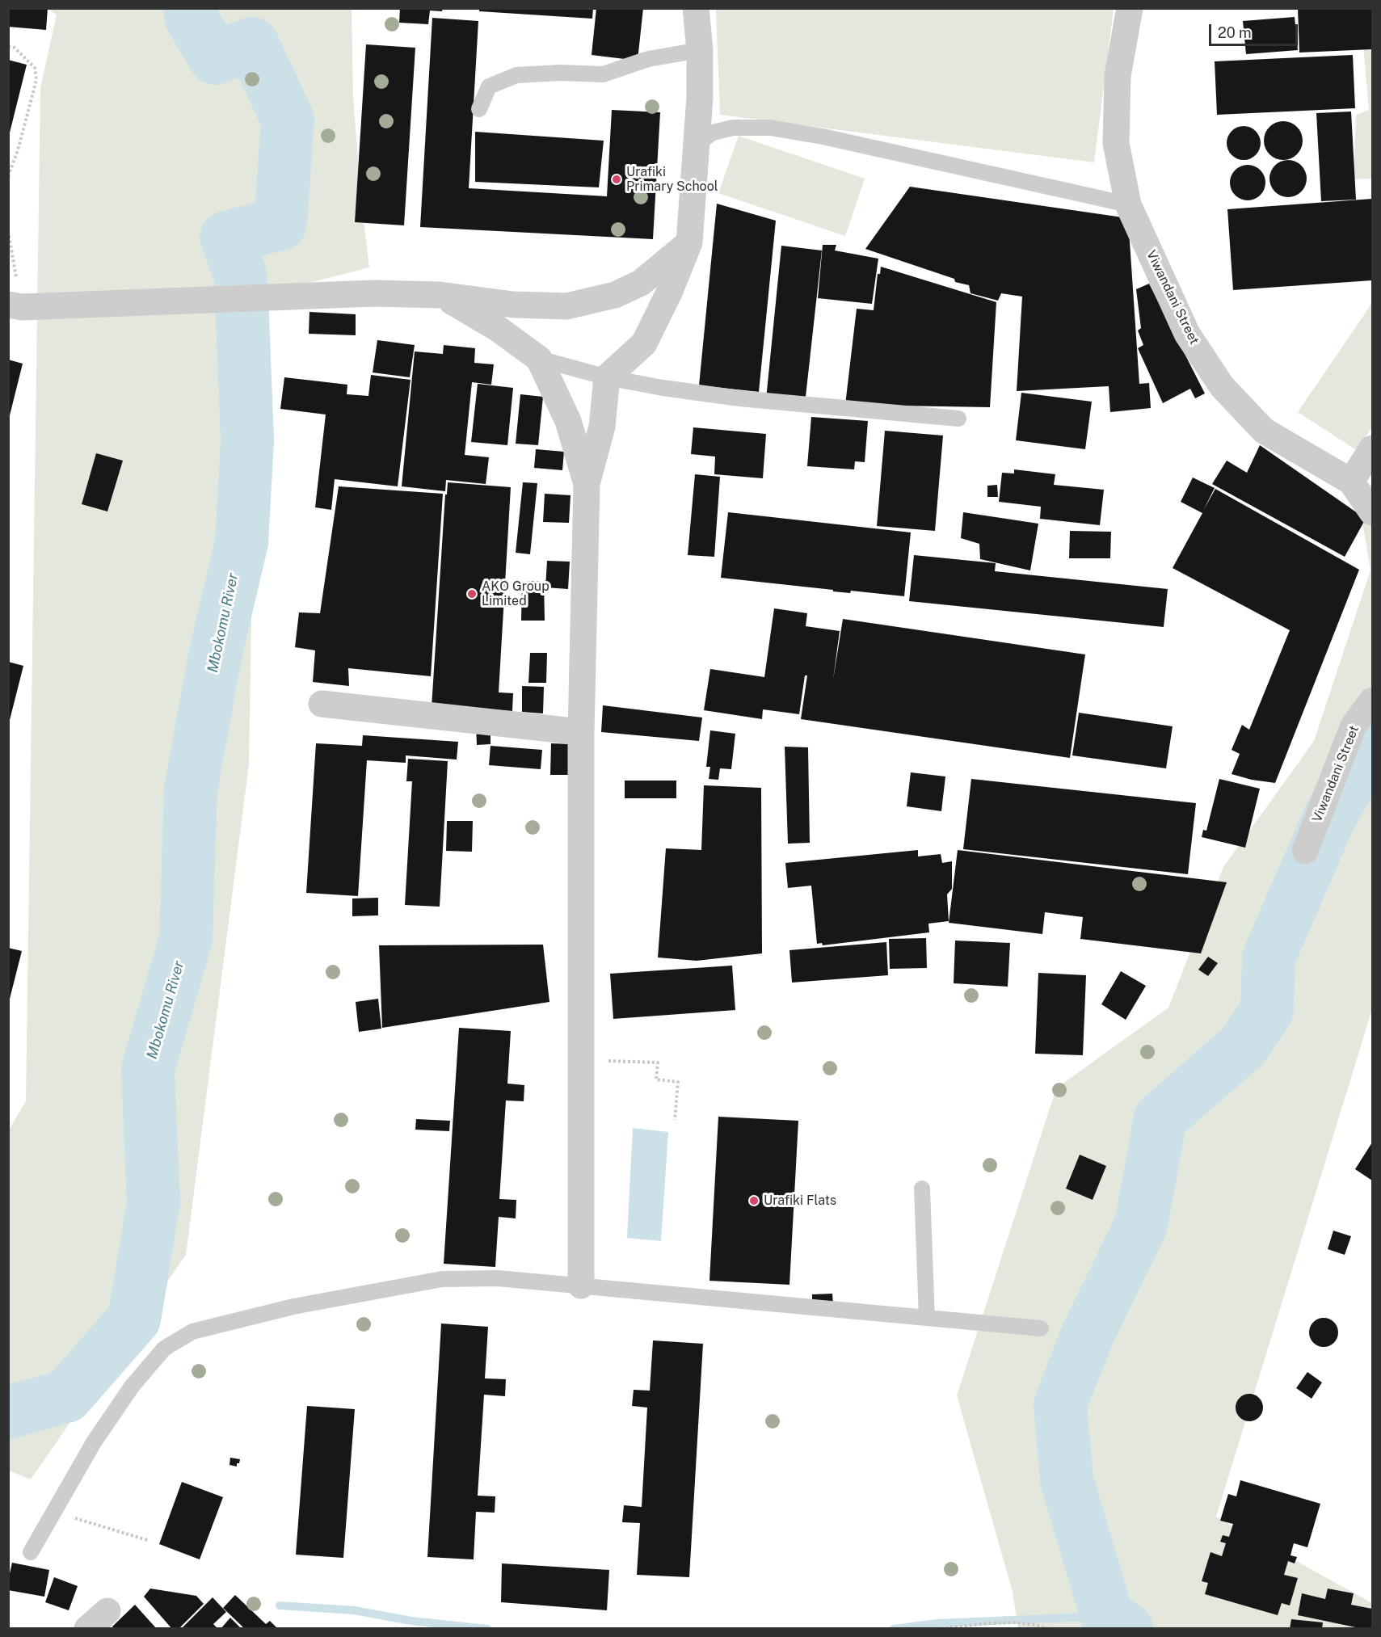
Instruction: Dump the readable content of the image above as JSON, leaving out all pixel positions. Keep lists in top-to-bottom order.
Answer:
{
  "streets": {
    "street": ["Viwandani Street"]
  },
  "water": ["Mbokomu River"],
  "places": ["Urafiki Primary School", "AKO Group Limited", "Urafiki Flats"],
  "scale_bar": "20 m"
}
